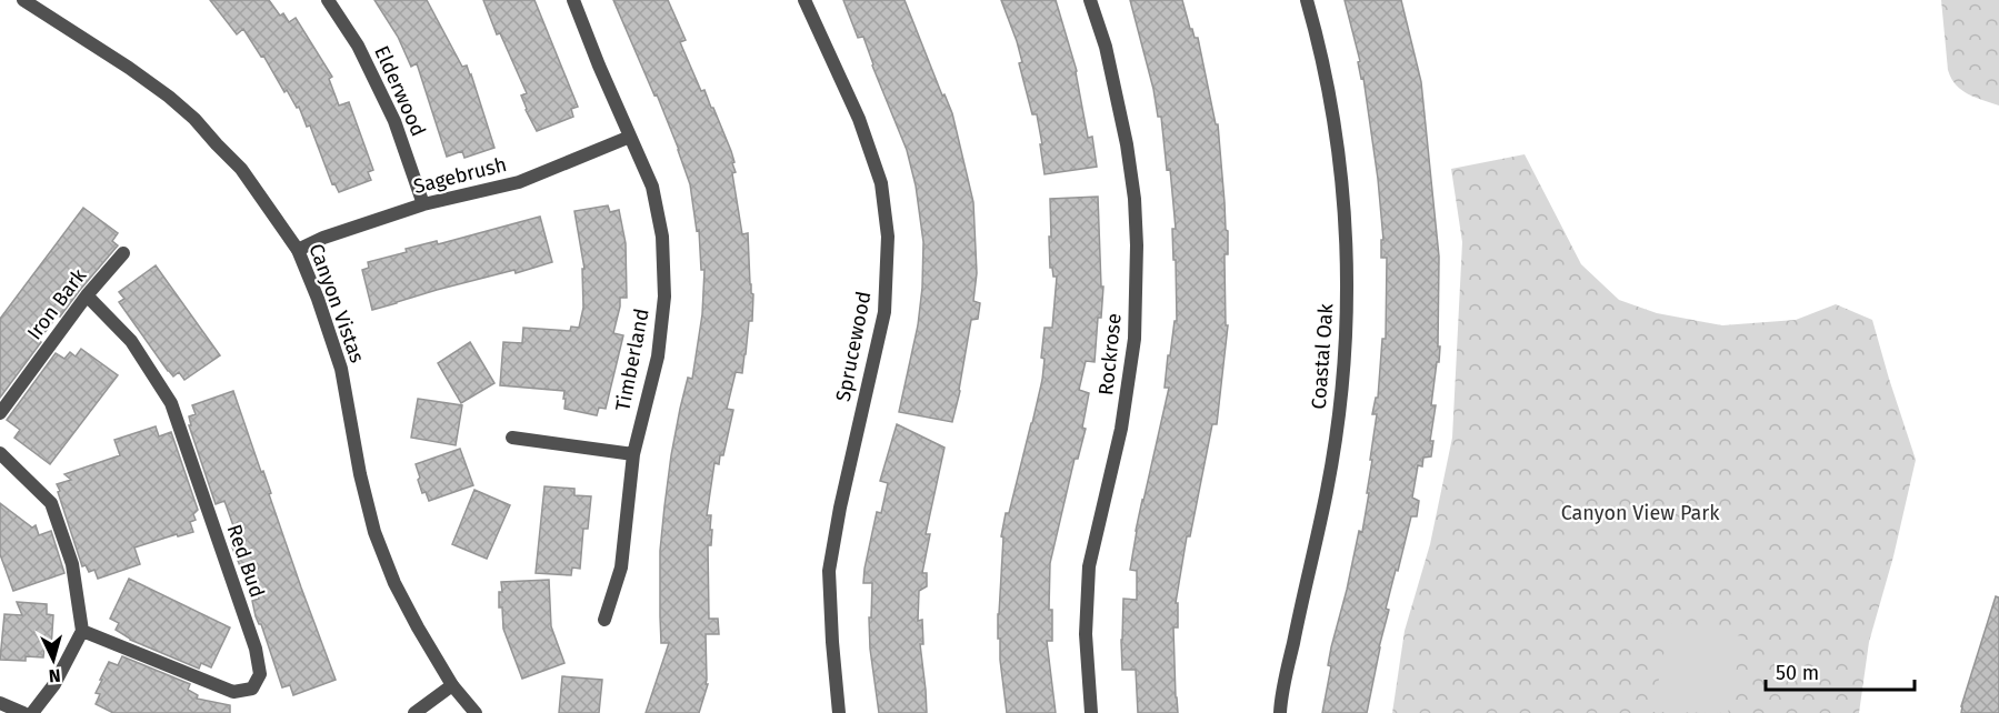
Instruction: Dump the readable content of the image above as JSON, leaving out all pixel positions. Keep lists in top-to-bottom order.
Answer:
{
  "streets": {
    "street": [
      "Elderwood",
      "Sagebrush",
      "Canyon Vistas",
      "Iron Bark",
      "Sprucewood",
      "Rockrose",
      "Coastal Oak",
      "Timberland",
      "Red Bud"
    ]
  },
  "crossings": [
    ["Elderwood", "Sagebrush"],
    ["Sagebrush", "Canyon Vistas"],
    ["Sagebrush", "Timberland"],
    ["Iron Bark", "Red Bud"]
  ],
  "parks": ["Canyon View Park"],
  "scale_bar": "50 m",
  "north": "bottom"
}
